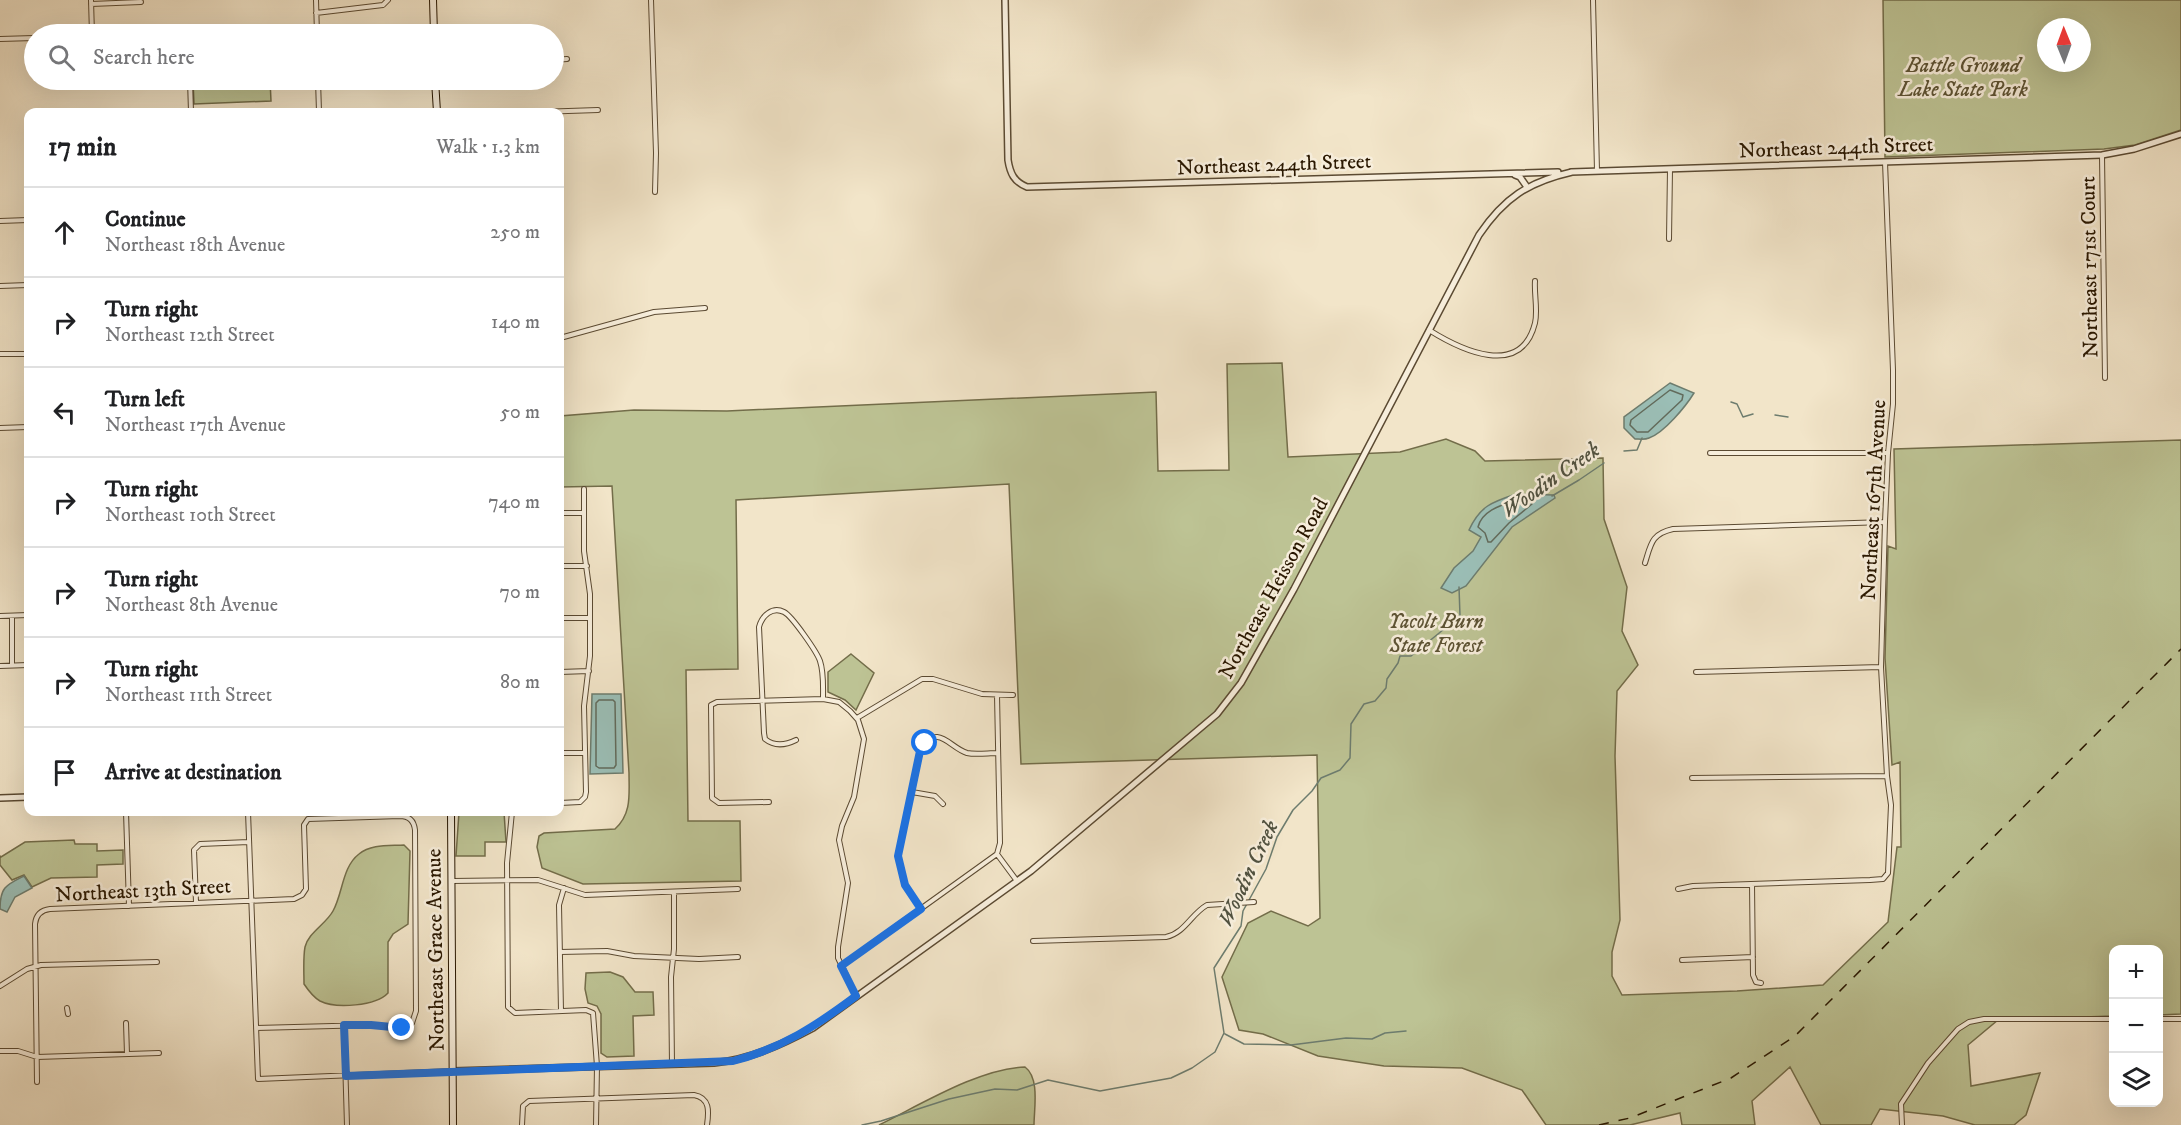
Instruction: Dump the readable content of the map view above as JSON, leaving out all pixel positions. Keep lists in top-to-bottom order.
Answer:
{
  "streets": {
    "main road": ["Northeast Grace Avenue"],
    "street": [
      "Northeast 244th Street",
      "Northeast 171st Court",
      "Northeast 167th Avenue",
      "Northeast Heisson Road",
      "Northeast 13th Street"
    ]
  },
  "crossings": [
    ["Northeast 244th Street", "Northeast 171st Court"],
    ["Northeast 244th Street", "Northeast 167th Avenue"],
    ["Northeast 244th Street", "Northeast Heisson Road"],
    ["Northeast Heisson Road", "Northeast Grace Avenue"]
  ],
  "water": ["Woodin Creek"],
  "parks": ["Battle Ground Lake State Park", "Yacolt Burn State Forest"],
  "north": "top",
  "page": {
    "search": "Search here",
    "heading": ["17 min", "Walk · 1.3 km"],
    "list": [
      ["Continue", "Northeast 18th Avenue", "250 m"],
      ["Turn right", "Northeast 12th Street", "140 m"],
      ["Turn left", "Northeast 17th Avenue", "50 m"],
      ["Turn right", "Northeast 10th Street", "740 m"],
      ["Turn right", "Northeast 8th Avenue", "70 m"],
      ["Turn right", "Northeast 11th Street", "80 m"],
      "Arrive at destination"
    ],
    "map_buttons": ["+", "−"]
  }
}
